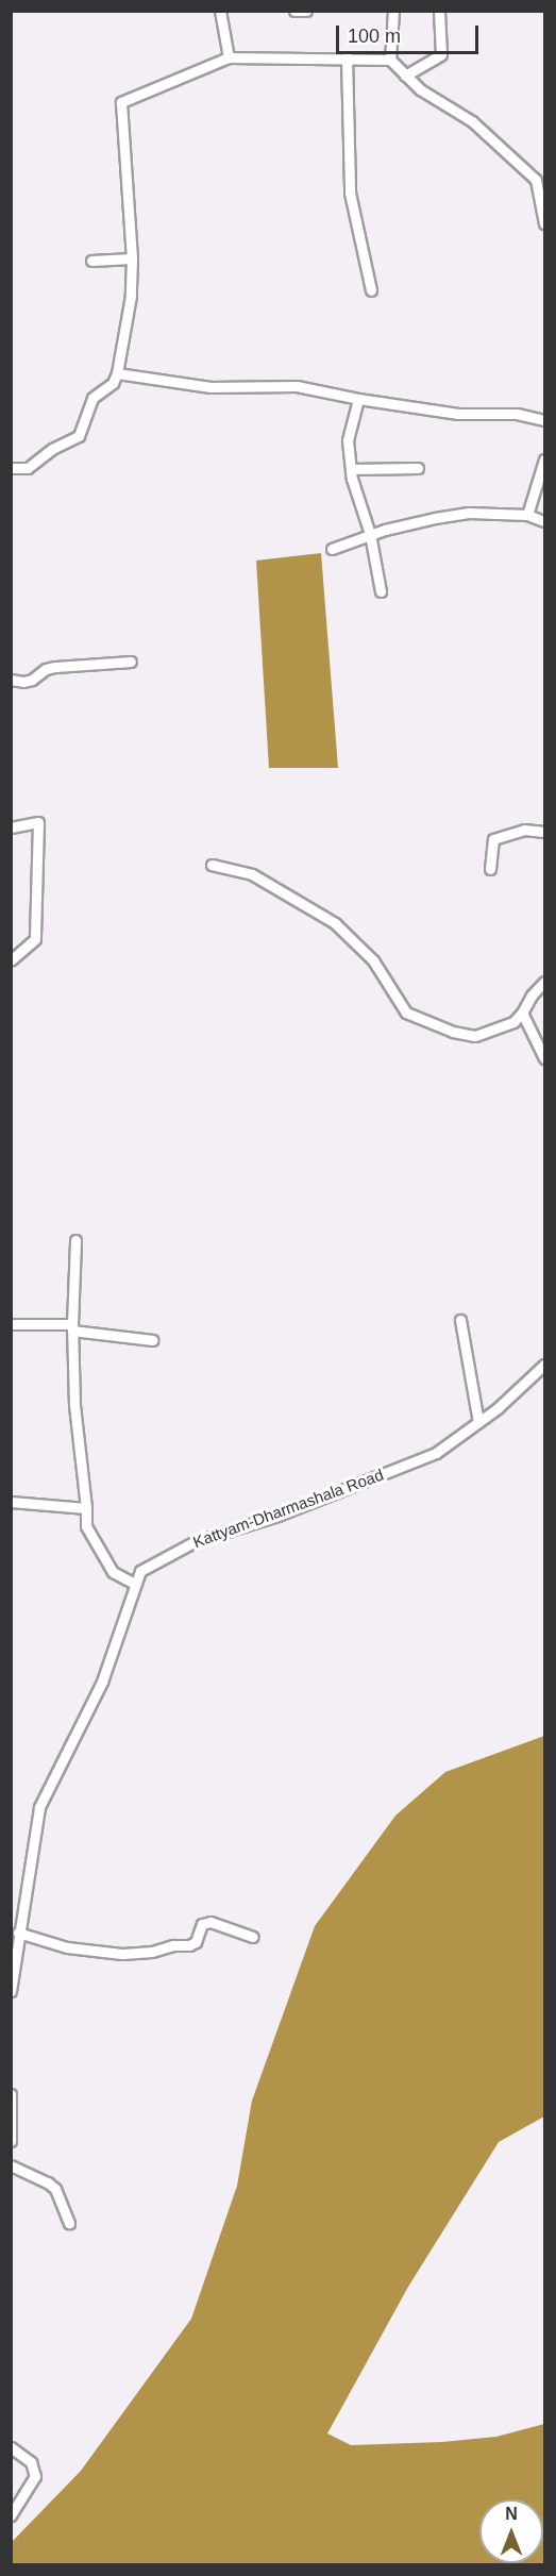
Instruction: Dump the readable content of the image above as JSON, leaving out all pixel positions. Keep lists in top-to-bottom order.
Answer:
{
  "streets": {
    "street": ["Kattyam-Dharmashala Road"]
  },
  "scale_bar": "100 m",
  "north": "top"
}
